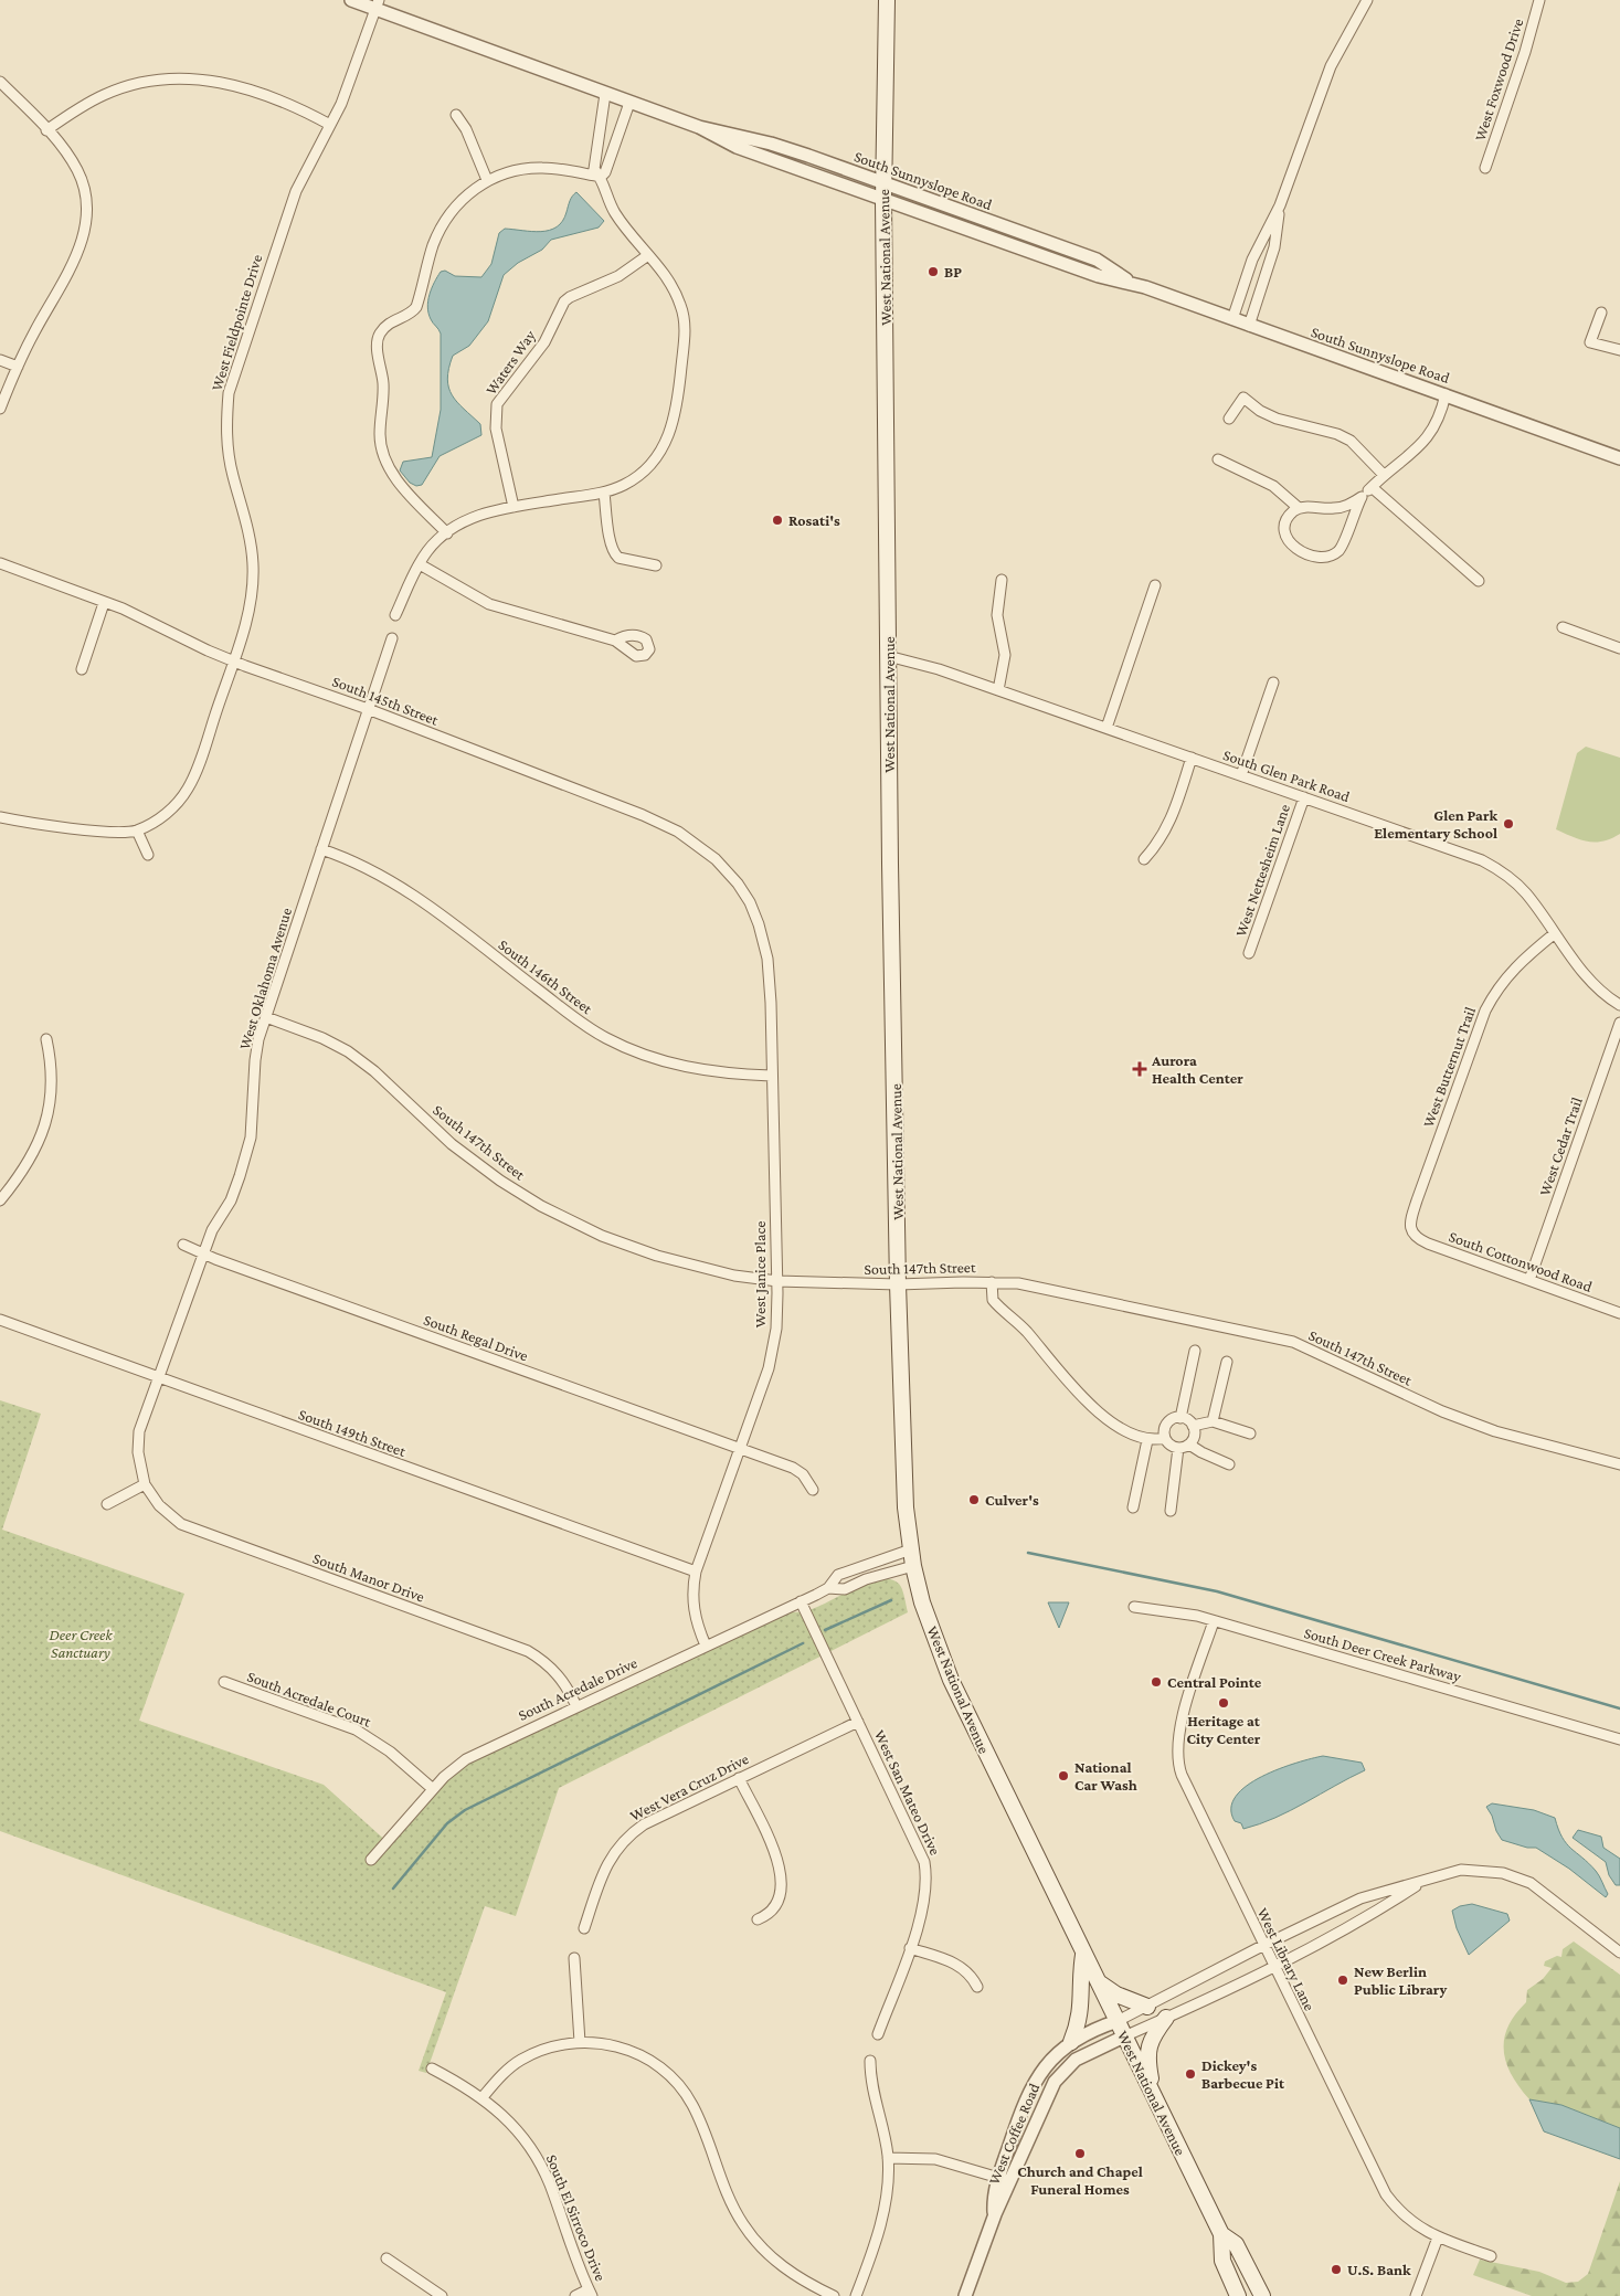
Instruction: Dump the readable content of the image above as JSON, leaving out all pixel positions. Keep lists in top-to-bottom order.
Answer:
{
  "streets": {
    "main road": ["West National Avenue"],
    "street": [
      "West Foxwood Drive",
      "South Sunnyslope Road",
      "West Fieldpointe Drive",
      "Waters Way",
      "South 145th Street",
      "South Glen Park Road",
      "West Nettesheim Lane",
      "South 146th Street",
      "West Oklahoma Avenue",
      "West Butternut Trail",
      "South 147th Street",
      "West Cedar Trail",
      "South Cottonwood Road",
      "West Janice Place",
      "South Regal Drive",
      "South 149th Street",
      "South Manor Drive",
      "South Deer Creek Parkway",
      "South Acredale Drive",
      "South Acredale Court",
      "West Vera Cruz Drive",
      "West San Mateo Drive",
      "West Library Lane",
      "West Coffee Road",
      "South El Sirroco Drive"
    ]
  },
  "crossings": [
    ["South Sunnyslope Road", "West National Avenue"],
    ["South Sunnyslope Road", "West Fieldpointe Drive"],
    ["West National Avenue", "South Glen Park Road"],
    ["West National Avenue", "South 147th Street"],
    ["West National Avenue", "South Acredale Drive"],
    ["West National Avenue", "West Coffee Road"],
    ["West Fieldpointe Drive", "South 145th Street"],
    ["South 145th Street", "West Oklahoma Avenue"],
    ["South 145th Street", "West Janice Place"],
    ["South Glen Park Road", "West Nettesheim Lane"],
    ["South Glen Park Road", "West Butternut Trail"],
    ["South 146th Street", "West Oklahoma Avenue"],
    ["South 146th Street", "West Janice Place"],
    ["West Oklahoma Avenue", "South 147th Street"],
    ["West Oklahoma Avenue", "South Regal Drive"],
    ["West Oklahoma Avenue", "South 149th Street"],
    ["West Oklahoma Avenue", "South Manor Drive"],
    ["West Butternut Trail", "South Cottonwood Road"],
    ["South 147th Street", "West Janice Place"],
    ["West Cedar Trail", "South Cottonwood Road"],
    ["West Janice Place", "South Regal Drive"],
    ["West Janice Place", "South 149th Street"],
    ["West Janice Place", "South Acredale Drive"],
    ["South Manor Drive", "South Acredale Drive"],
    ["South Deer Creek Parkway", "West Library Lane"],
    ["South Acredale Drive", "South Acredale Court"],
    ["South Acredale Drive", "West San Mateo Drive"],
    ["West Vera Cruz Drive", "West San Mateo Drive"]
  ],
  "parks": ["Deer Creek Sanctuary"],
  "places": {
    "other": [
      "BP",
      "Rosati's",
      "Glen Park Elementary School",
      "Culver's",
      "Central Pointe",
      "Heritage at City Center",
      "National Car Wash",
      "New Berlin Public Library",
      "Dickey's Barbecue Pit",
      "Church and Chapel Funeral Homes",
      "U.S. Bank"
    ],
    "health": ["Aurora Health Center"]
  }
}
